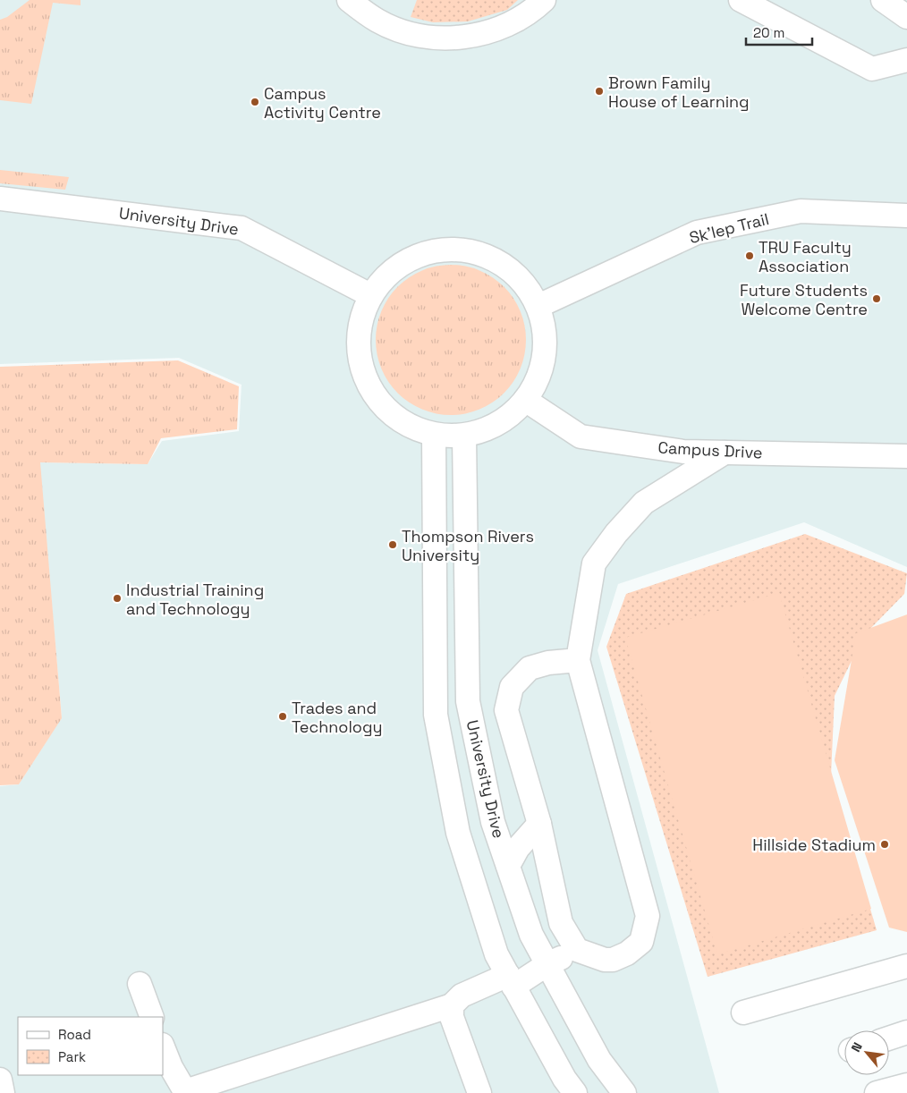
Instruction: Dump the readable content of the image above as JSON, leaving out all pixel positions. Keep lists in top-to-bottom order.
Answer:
{
  "streets": {
    "street": ["University Drive", "Sk'lep Trail", "Campus Drive"]
  },
  "places": [
    "Brown Family House of Learning",
    "Campus Activity Centre",
    "TRU Faculty Association",
    "Future Students Welcome Centre",
    "Thompson Rivers University",
    "Industrial Training and Technology",
    "Trades and Technology",
    "Hillside Stadium"
  ],
  "legend": ["Road", "Park"],
  "scale_bar": "20 m",
  "north": "top left"
}
